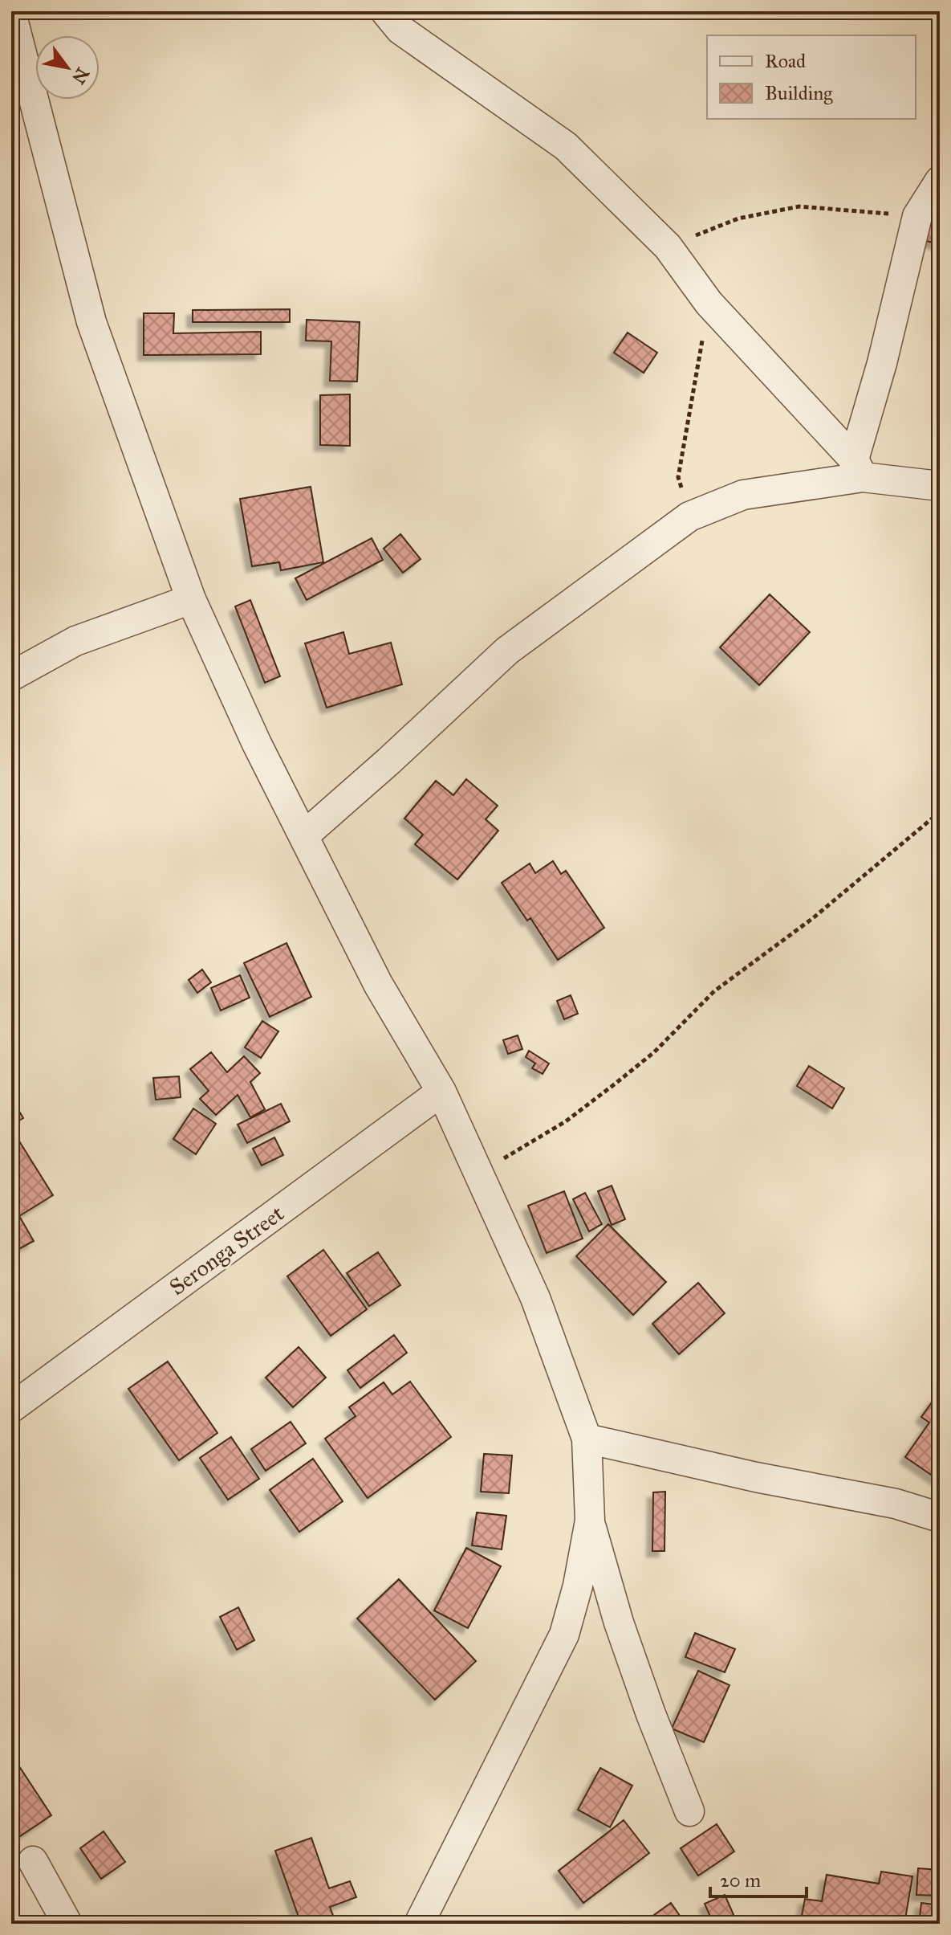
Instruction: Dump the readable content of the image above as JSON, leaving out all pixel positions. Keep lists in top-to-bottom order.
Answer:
{
  "streets": {
    "street": ["Seronga Street"]
  },
  "legend": ["Road", "Building"],
  "scale_bar": "20 m",
  "north": "bottom right"
}
